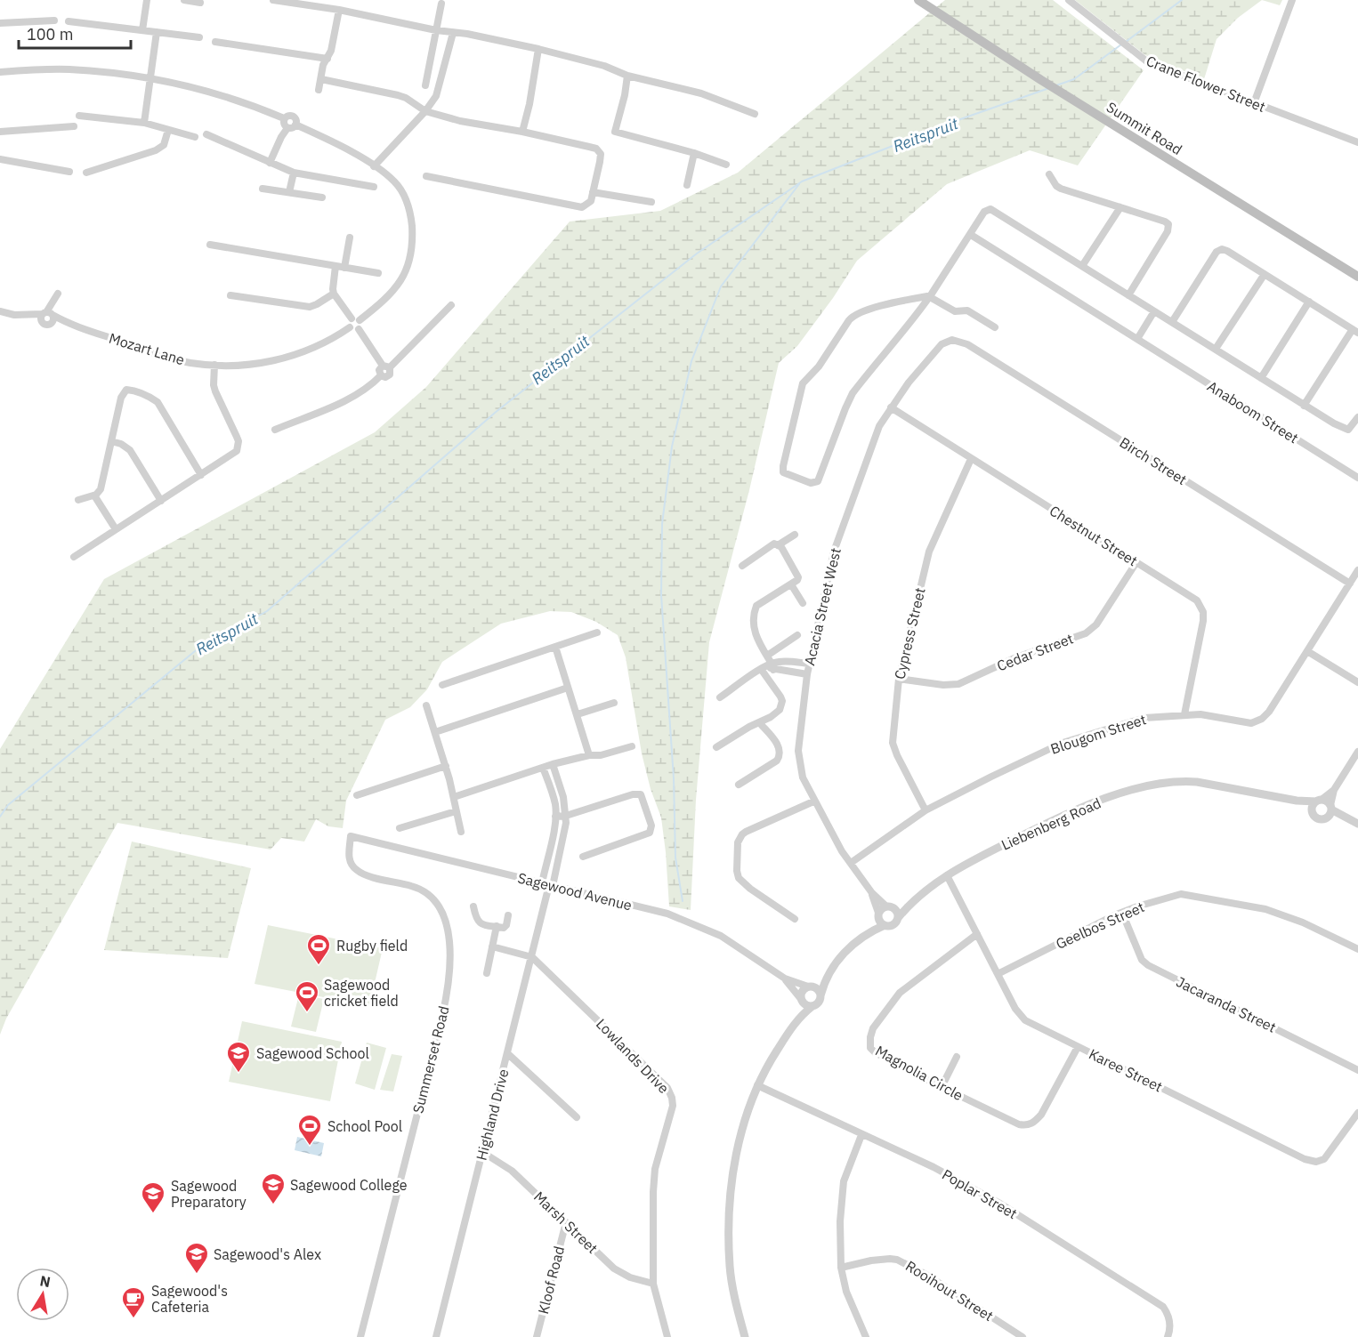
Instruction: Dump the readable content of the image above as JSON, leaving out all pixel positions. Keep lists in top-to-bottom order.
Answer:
{
  "streets": {
    "main road": ["Summit Road"],
    "street": [
      "Crane Flower Street",
      "Mozart Lane",
      "Anaboom Street",
      "Birch Street",
      "Chestnut Street",
      "Acacia Street West",
      "Cypress Street",
      "Cedar Street",
      "Blougom Street",
      "Liebenberg Road",
      "Sagewood Avenue",
      "Geelbos Street",
      "Jacaranda Street",
      "Lowlands Drive",
      "Summerset Road",
      "Karee Street",
      "Magnolia Circle",
      "Highland Drive",
      "Poplar Street",
      "Marsh Street",
      "Kloof Road",
      "Rooihout Street"
    ]
  },
  "crossings": [
    ["Birch Street", "Acacia Street West"],
    ["Birch Street", "Blougom Street"],
    ["Chestnut Street", "Acacia Street West"],
    ["Chestnut Street", "Cypress Street"],
    ["Chestnut Street", "Cedar Street"],
    ["Chestnut Street", "Blougom Street"],
    ["Acacia Street West", "Blougom Street"],
    ["Acacia Street West", "Liebenberg Road"],
    ["Cypress Street", "Cedar Street"],
    ["Cypress Street", "Blougom Street"],
    ["Liebenberg Road", "Karee Street"],
    ["Sagewood Avenue", "Summerset Road"],
    ["Sagewood Avenue", "Highland Drive"],
    ["Geelbos Street", "Jacaranda Street"],
    ["Geelbos Street", "Karee Street"],
    ["Lowlands Drive", "Highland Drive"],
    ["Lowlands Drive", "Marsh Street"],
    ["Karee Street", "Magnolia Circle"],
    ["Highland Drive", "Marsh Street"],
    ["Marsh Street", "Kloof Road"]
  ],
  "water": ["Reitspruit"],
  "places": {
    "sports": ["Rugby field", "Sagewood cricket field", "School Pool"],
    "school or university": [
      "Sagewood School",
      "Sagewood College",
      "Sagewood Preparatory",
      "Sagewood's Alex"
    ],
    "cafe": ["Sagewood's Cafeteria"]
  },
  "scale_bar": "100 m",
  "north": "top"
}
